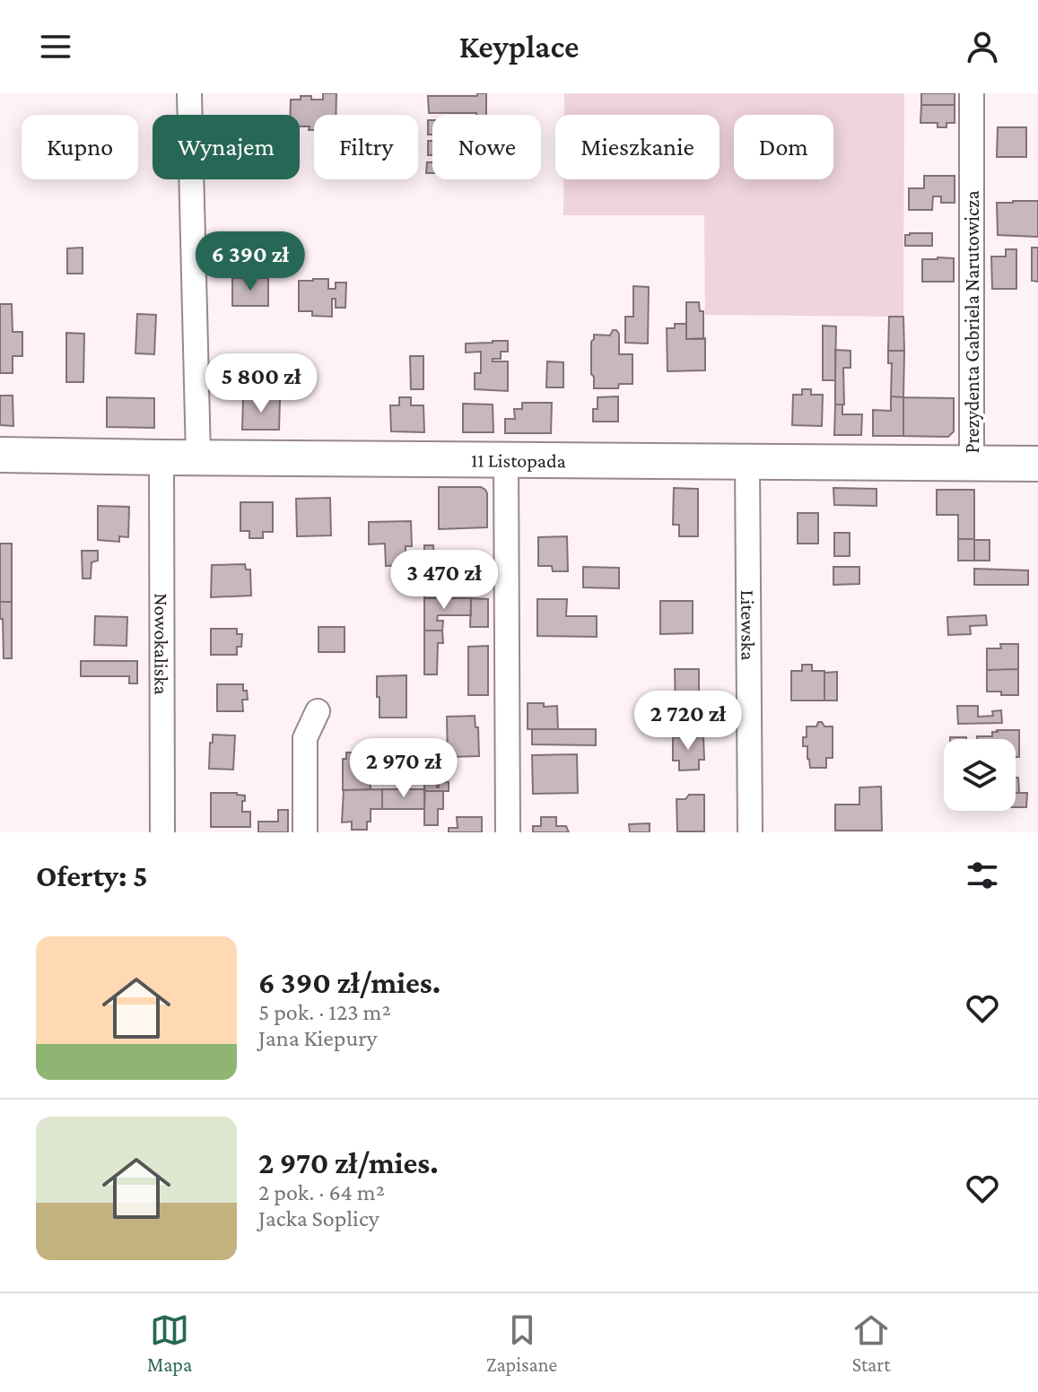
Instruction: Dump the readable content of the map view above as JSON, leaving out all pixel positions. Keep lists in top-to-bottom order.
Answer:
{
  "streets": {
    "street": [
      "Prezydenta Gabriela Narutowicza",
      "11 Listopada",
      "Litewska",
      "Nowokaliska"
    ]
  },
  "crossings": [
    ["Prezydenta Gabriela Narutowicza", "11 Listopada"],
    ["11 Listopada", "Litewska"],
    ["11 Listopada", "Nowokaliska"]
  ],
  "page": {
    "header": "Keyplace",
    "chip": [
      "Kupno",
      "Wynajem",
      "Filtry",
      "Nowe",
      "Mieszkanie",
      "Dom"
    ],
    "price": [
      "6 390 zł",
      "5 800 zł",
      "3 470 zł",
      "2 720 zł",
      "2 970 zł"
    ],
    "heading": "Oferty: 5",
    "list": [
      {
        "name": "6 390 zł/mies.",
        "note": "5 pok. · 123 m² · Jana Kiepury"
      },
      {
        "name": "2 970 zł/mies.",
        "note": "2 pok. · 64 m² · Jacka Soplicy"
      }
    ],
    "tabs": ["Mapa", "Zapisane", "Start"]
  }
}
